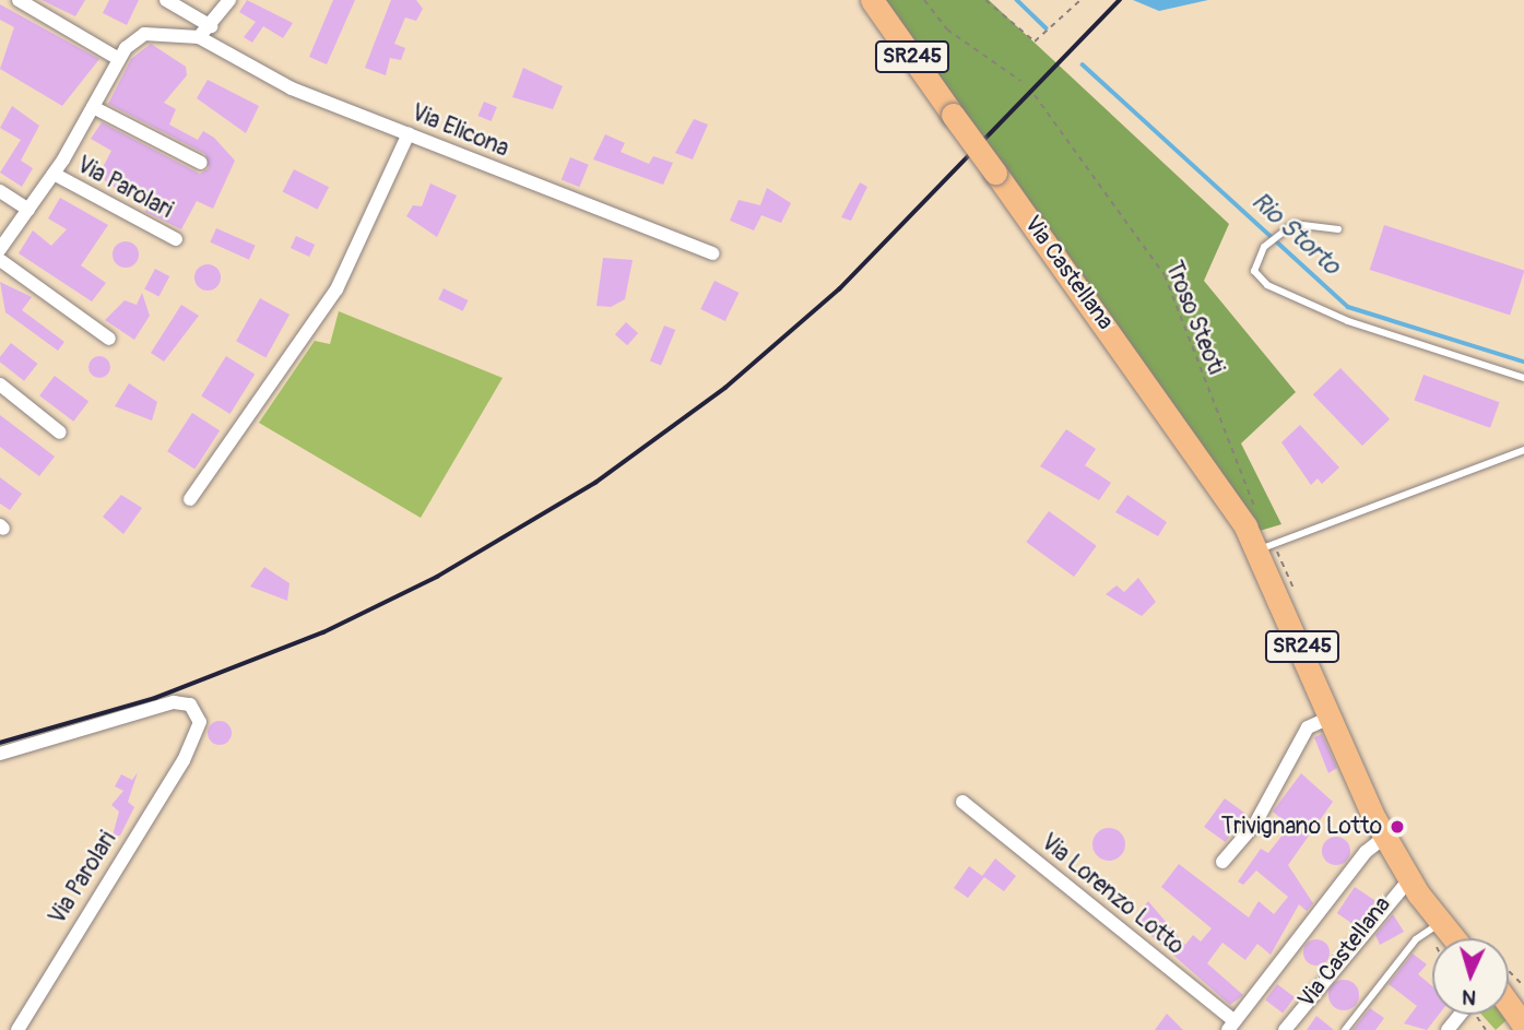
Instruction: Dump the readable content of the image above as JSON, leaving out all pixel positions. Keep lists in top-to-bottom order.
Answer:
{
  "streets": {
    "main road": ["SR245", "Via Castellana"],
    "street": ["Via Elicona", "Via Parolari", "Via Lorenzo Lotto"],
    "path": ["Troso Steoti"]
  },
  "crossings": [
    ["Via Castellana", "Via Lorenzo Lotto"]
  ],
  "water": ["Rio Storto"],
  "places": ["Trivignano Lotto"],
  "north": "bottom"
}
